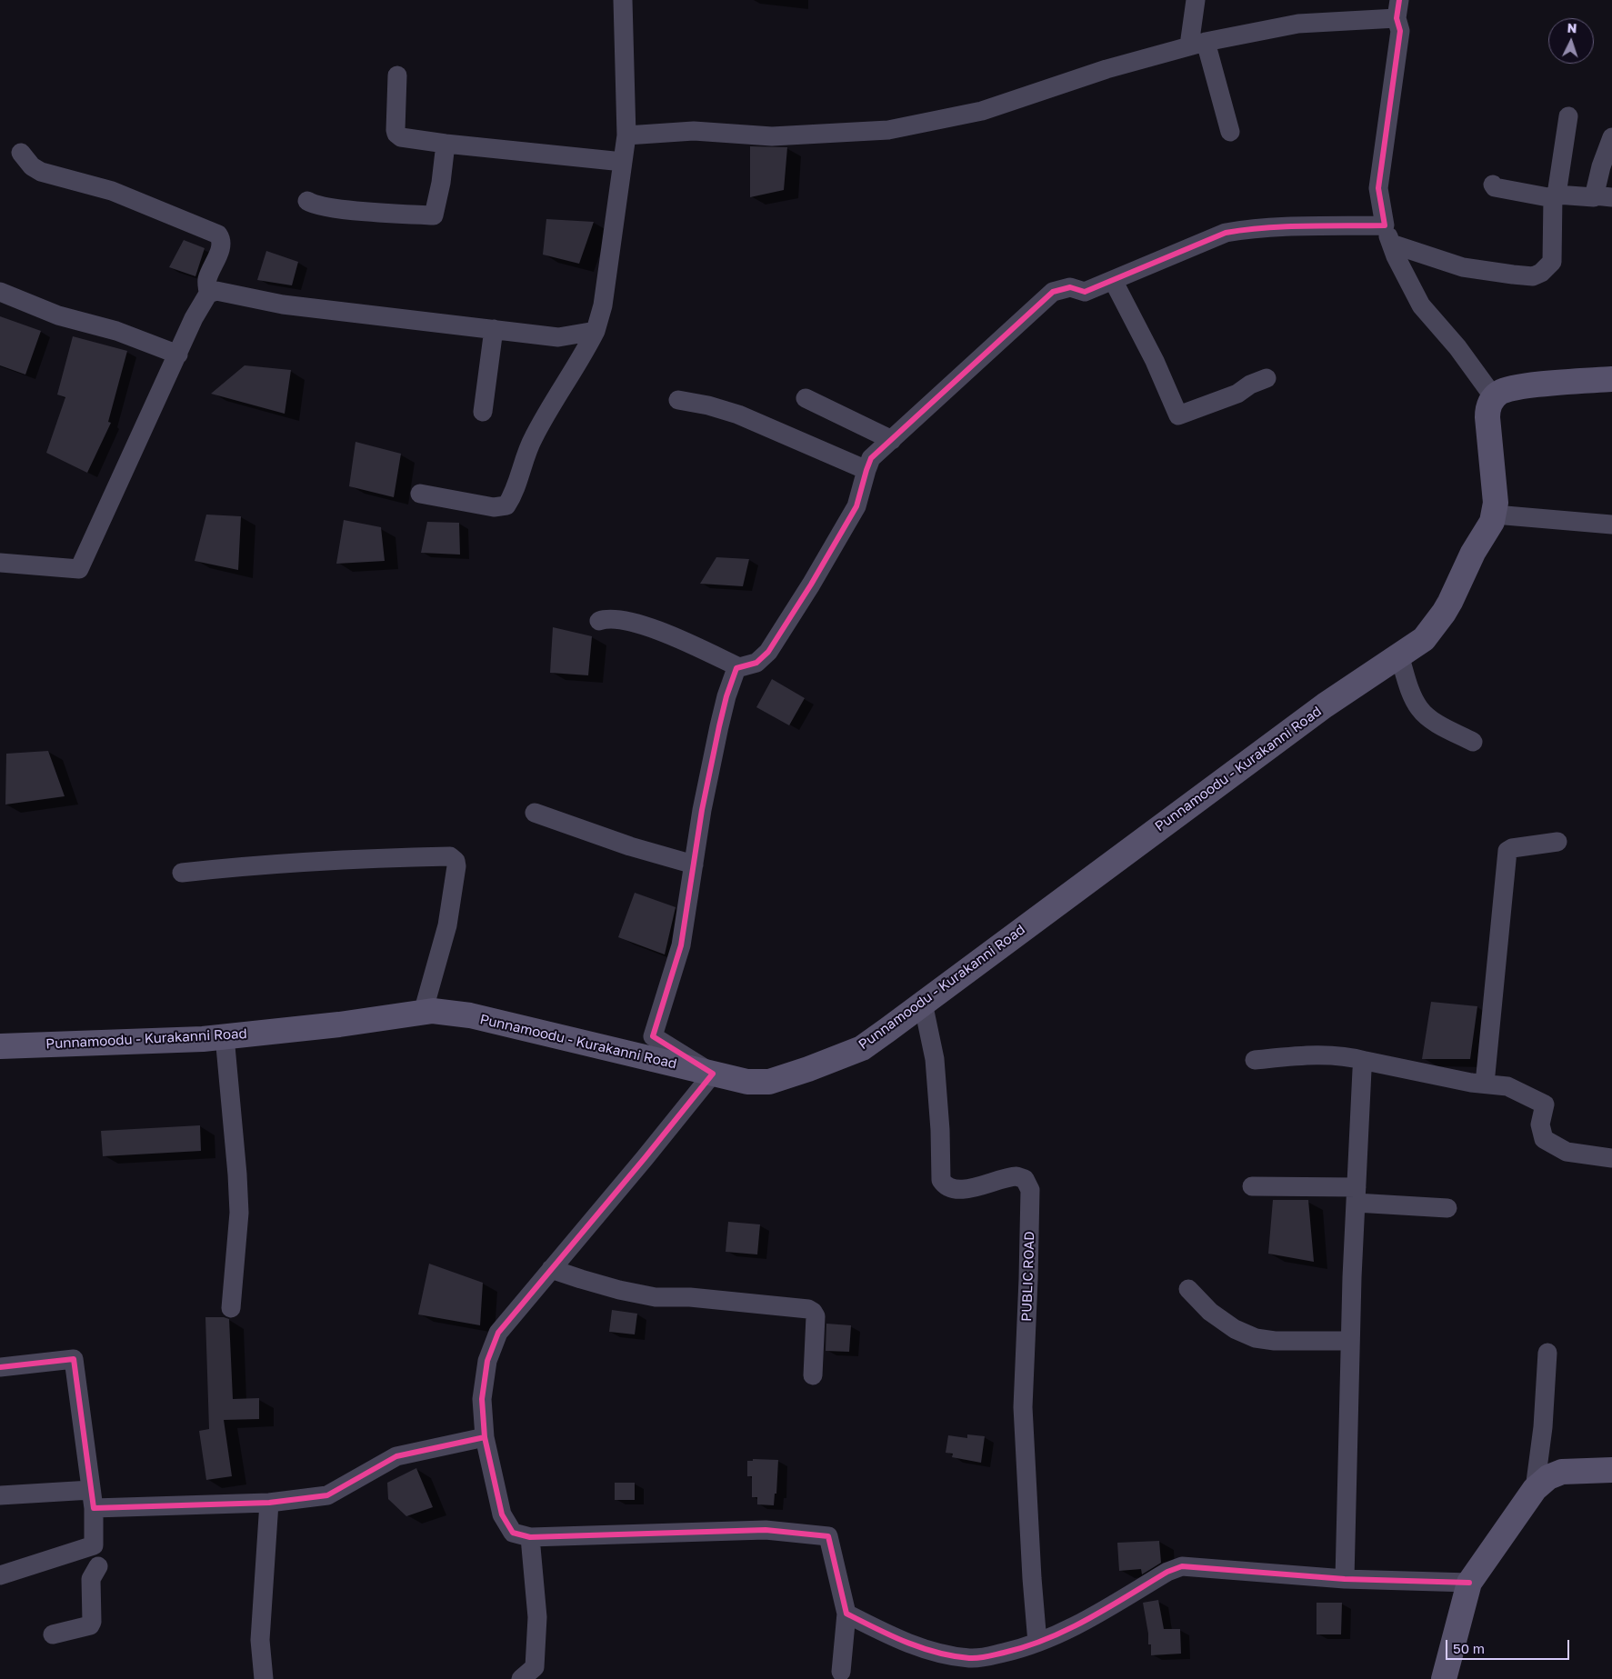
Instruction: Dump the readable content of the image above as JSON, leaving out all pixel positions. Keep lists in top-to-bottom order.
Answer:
{
  "streets": {
    "main road": ["Punnamoodu - Kurakanni Road"],
    "street": ["PUBLIC ROAD"]
  },
  "crossings": [
    ["Punnamoodu - Kurakanni Road", "PUBLIC ROAD"]
  ],
  "scale_bar": "50 m",
  "north": "top"
}
